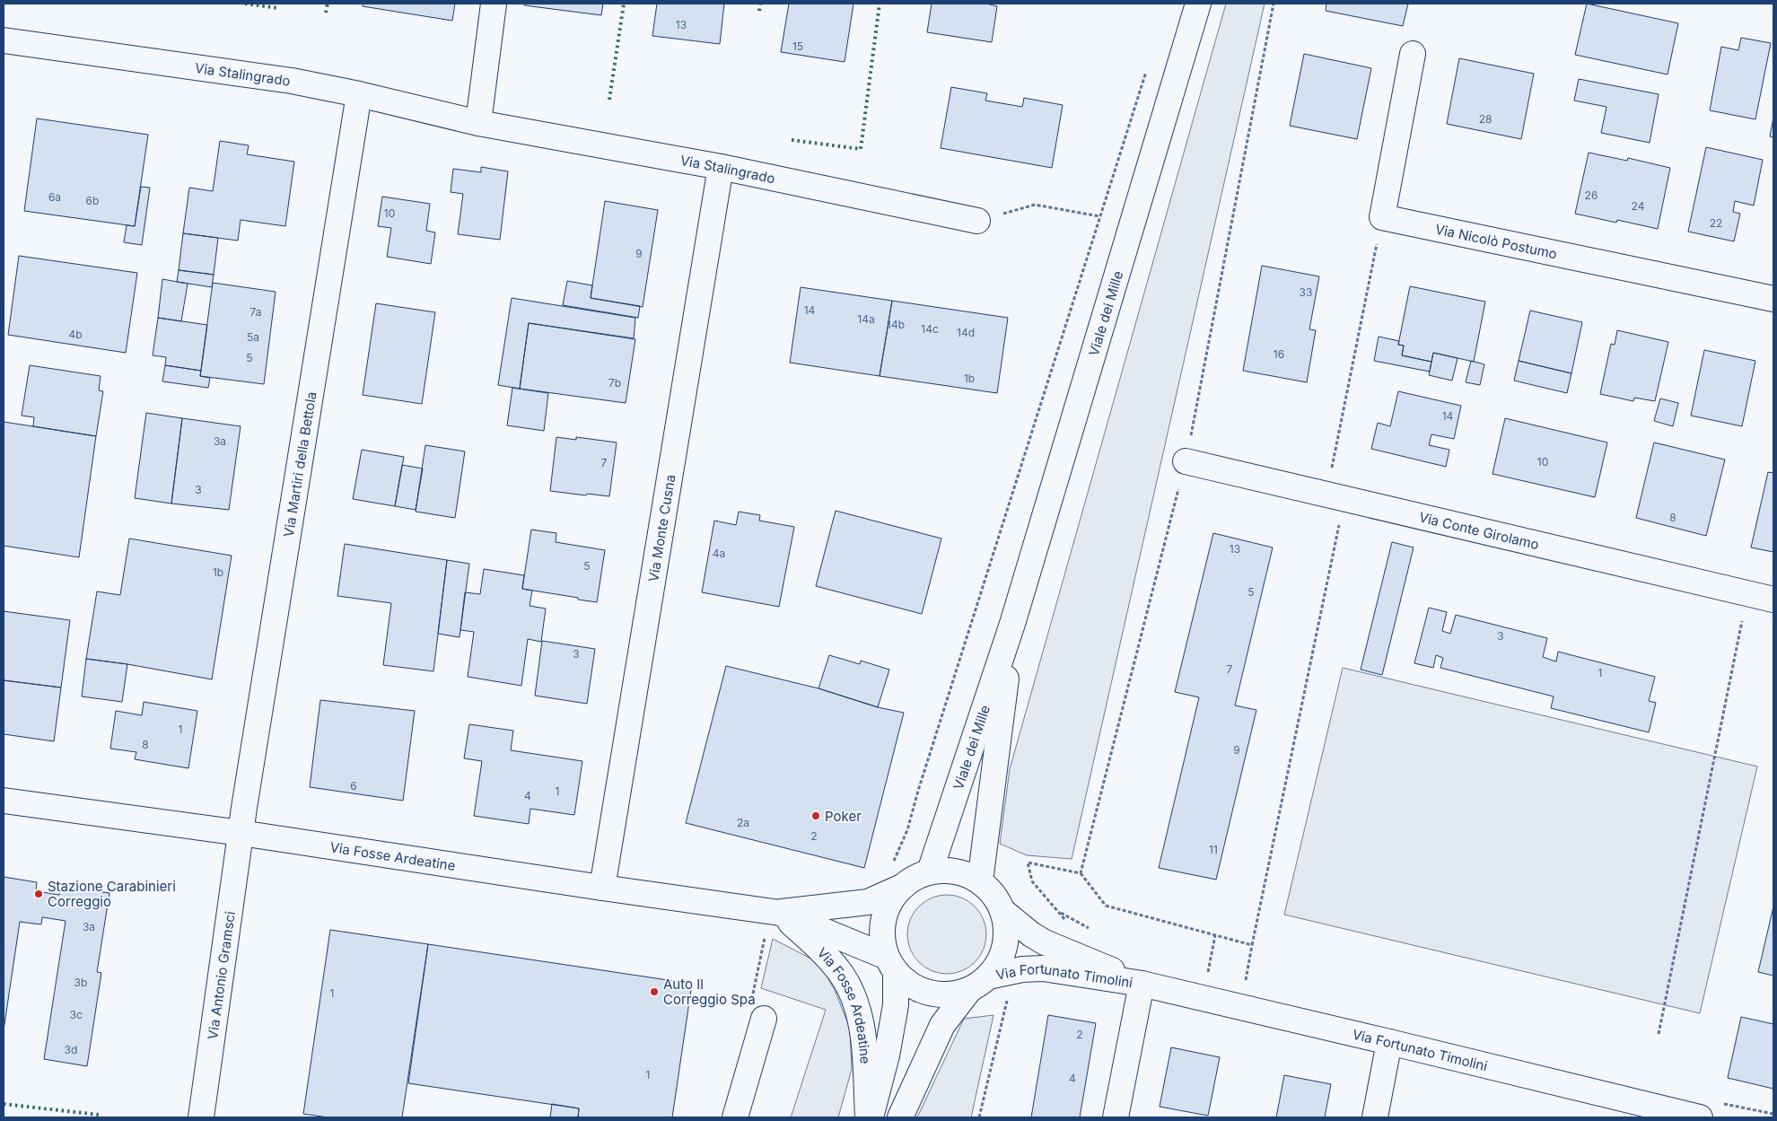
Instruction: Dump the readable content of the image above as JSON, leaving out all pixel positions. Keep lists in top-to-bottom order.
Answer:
{
  "streets": {
    "street": [
      "Via Stalingrado",
      "Via Nicolò Postumo",
      "Viale dei Mille",
      "Via Martiri della Bettola",
      "Via Monte Cusna",
      "Via Conte Girolamo",
      "Via Fosse Ardeatine",
      "Via Antonio Gramsci",
      "Via Fortunato Timolini"
    ]
  },
  "crossings": [
    ["Via Stalingrado", "Via Martiri della Bettola"],
    ["Via Stalingrado", "Via Monte Cusna"],
    ["Viale dei Mille", "Via Fosse Ardeatine"],
    ["Viale dei Mille", "Via Fortunato Timolini"],
    ["Via Martiri della Bettola", "Via Fosse Ardeatine"],
    ["Via Martiri della Bettola", "Via Antonio Gramsci"],
    ["Via Monte Cusna", "Via Fosse Ardeatine"],
    ["Via Fosse Ardeatine", "Via Antonio Gramsci"],
    ["Via Fosse Ardeatine", "Via Fortunato Timolini"]
  ],
  "places": ["Poker", "Stazione Carabinieri Correggio", "Auto Il Correggio Spa"],
  "house_numbers": [
    "13",
    "15",
    "28",
    "26",
    "6a",
    "6b",
    "24",
    "10",
    "22",
    "9",
    "33",
    "14",
    "7a",
    "14a",
    "14b",
    "14c",
    "14d",
    "4b",
    "5a",
    "16",
    "5",
    "1b",
    "7b",
    "14",
    "3a",
    "10",
    "7",
    "3",
    "8",
    "13",
    "4a",
    "5",
    "1b",
    "5",
    "3",
    "3",
    "7",
    "1",
    "1",
    "8",
    "9",
    "6",
    "1",
    "4",
    "2a",
    "2",
    "11",
    "3a",
    "3b",
    "1",
    "3c",
    "2",
    "3d",
    "1",
    "4"
  ]
}
